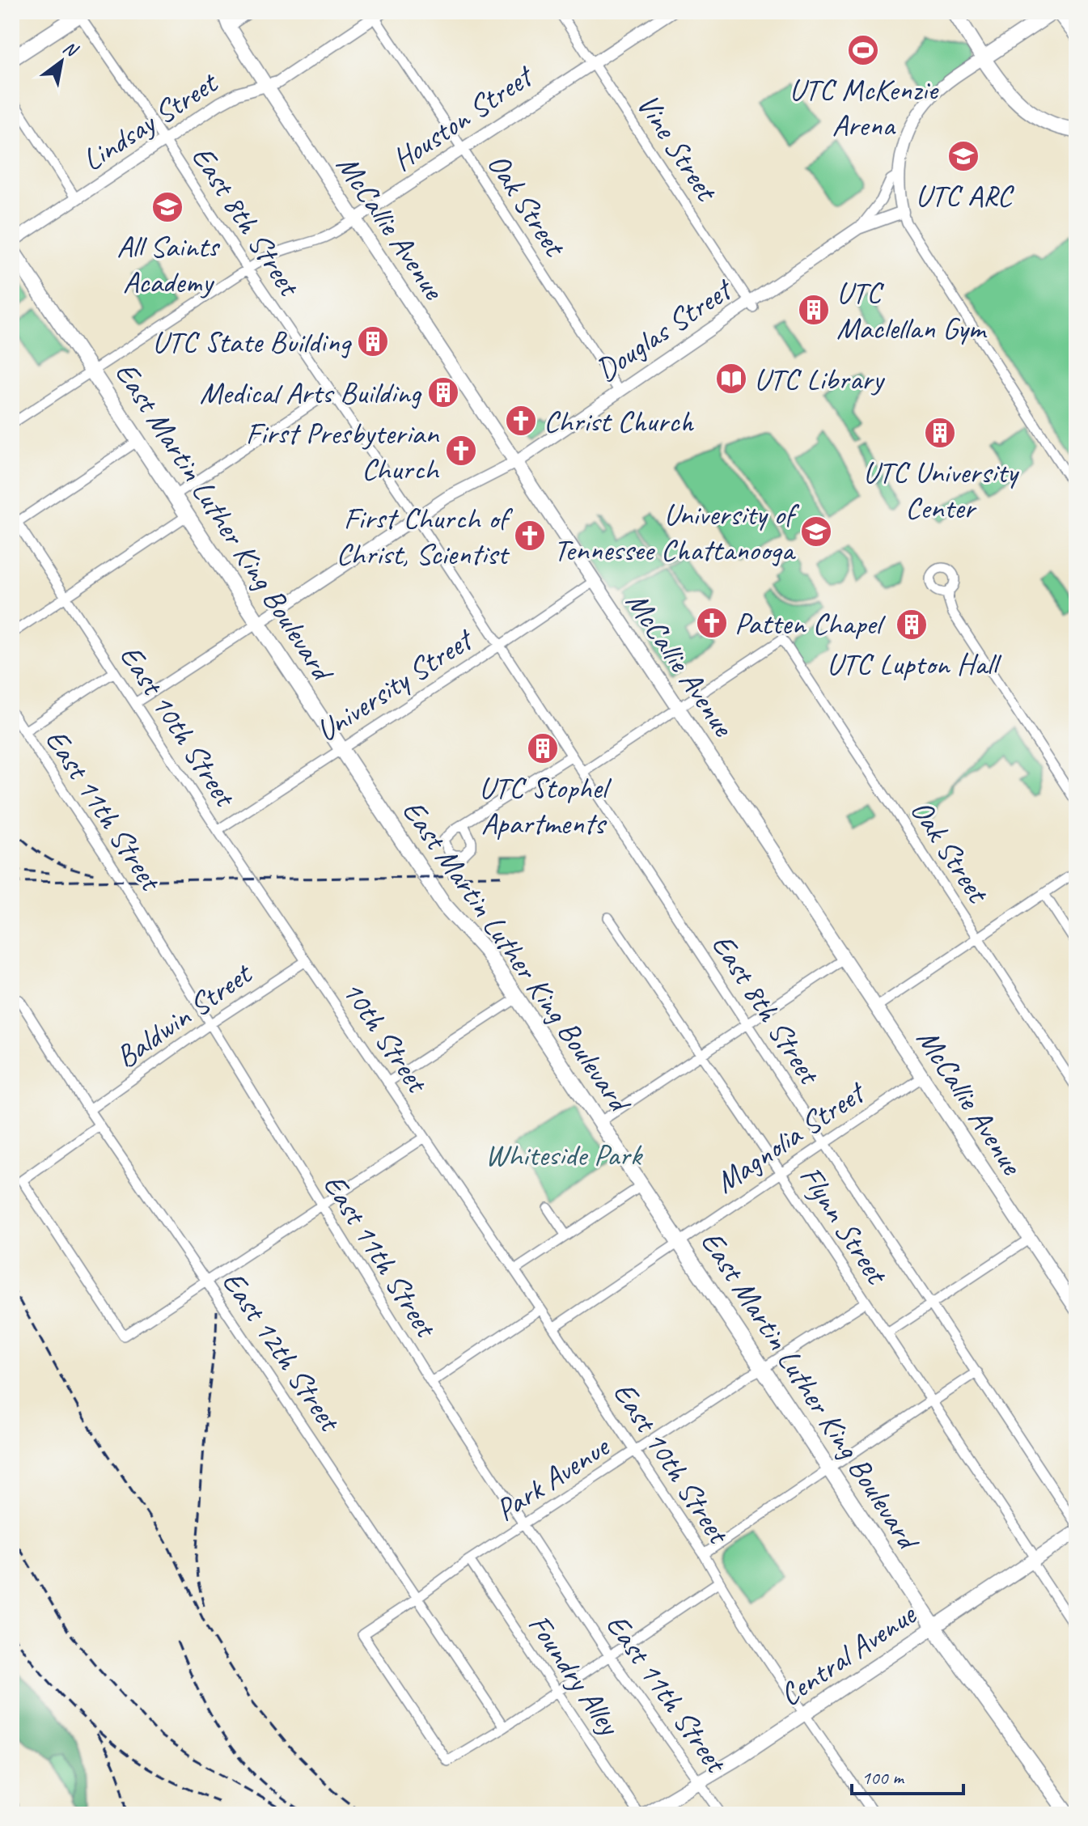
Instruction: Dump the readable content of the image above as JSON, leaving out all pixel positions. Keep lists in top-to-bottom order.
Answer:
{
  "streets": {
    "main road": ["McCallie Avenue", "East Martin Luther King Boulevard", "Central Avenue"],
    "street": [
      "Houston Street",
      "Lindsay Street",
      "Vine Street",
      "Oak Street",
      "East 8th Street",
      "Douglas Street",
      "University Street",
      "East 10th Street",
      "East 11th Street",
      "Baldwin Street",
      "10th Street",
      "Magnolia Street",
      "Flynn Street",
      "East 12th Street",
      "Park Avenue",
      "Foundry Alley"
    ]
  },
  "crossings": [
    ["Houston Street", "Vine Street"],
    ["Houston Street", "Oak Street"],
    ["Houston Street", "East 8th Street"],
    ["Houston Street", "McCallie Avenue"],
    ["Houston Street", "East Martin Luther King Boulevard"],
    ["Lindsay Street", "Oak Street"],
    ["Lindsay Street", "East 8th Street"],
    ["Lindsay Street", "McCallie Avenue"],
    ["Vine Street", "Douglas Street"],
    ["Oak Street", "McCallie Avenue"],
    ["Oak Street", "Douglas Street"],
    ["East 8th Street", "Douglas Street"],
    ["East 8th Street", "University Street"],
    ["East 8th Street", "Magnolia Street"],
    ["McCallie Avenue", "Douglas Street"],
    ["McCallie Avenue", "University Street"],
    ["McCallie Avenue", "Magnolia Street"],
    ["Douglas Street", "East Martin Luther King Boulevard"],
    ["Douglas Street", "East 10th Street"],
    ["East Martin Luther King Boulevard", "University Street"],
    ["East Martin Luther King Boulevard", "Magnolia Street"],
    ["East Martin Luther King Boulevard", "Park Avenue"],
    ["East Martin Luther King Boulevard", "Central Avenue"],
    ["University Street", "East 10th Street"],
    ["East 10th Street", "Baldwin Street"],
    ["East 10th Street", "10th Street"],
    ["East 10th Street", "Magnolia Street"],
    ["East 10th Street", "Park Avenue"],
    ["East 10th Street", "Central Avenue"],
    ["East 11th Street", "Baldwin Street"],
    ["East 11th Street", "Park Avenue"],
    ["East 11th Street", "Central Avenue"],
    ["Baldwin Street", "10th Street"],
    ["Baldwin Street", "East 12th Street"],
    ["Magnolia Street", "Flynn Street"],
    ["Flynn Street", "Park Avenue"],
    ["Flynn Street", "Central Avenue"],
    ["East 12th Street", "Park Avenue"],
    ["Park Avenue", "Foundry Alley"],
    ["Central Avenue", "Foundry Alley"]
  ],
  "parks": ["Whiteside Park"],
  "places": {
    "sports": ["UTC McKenzie Arena"],
    "school or university": ["UTC ARC", "All Saints Academy", "University of Tennessee Chattanooga"],
    "building": [
      "UTC Maclellan Gym",
      "UTC State Building",
      "Medical Arts Building",
      "UTC University Center",
      "UTC Lupton Hall",
      "UTC Stophel Apartments"
    ],
    "library": ["UTC Library"],
    "church": [
      "Christ Church",
      "First Presbyterian Church",
      "First Church of Christ, Scientist",
      "Patten Chapel"
    ]
  },
  "scale_bar": "100 m",
  "north": "top right"
}
